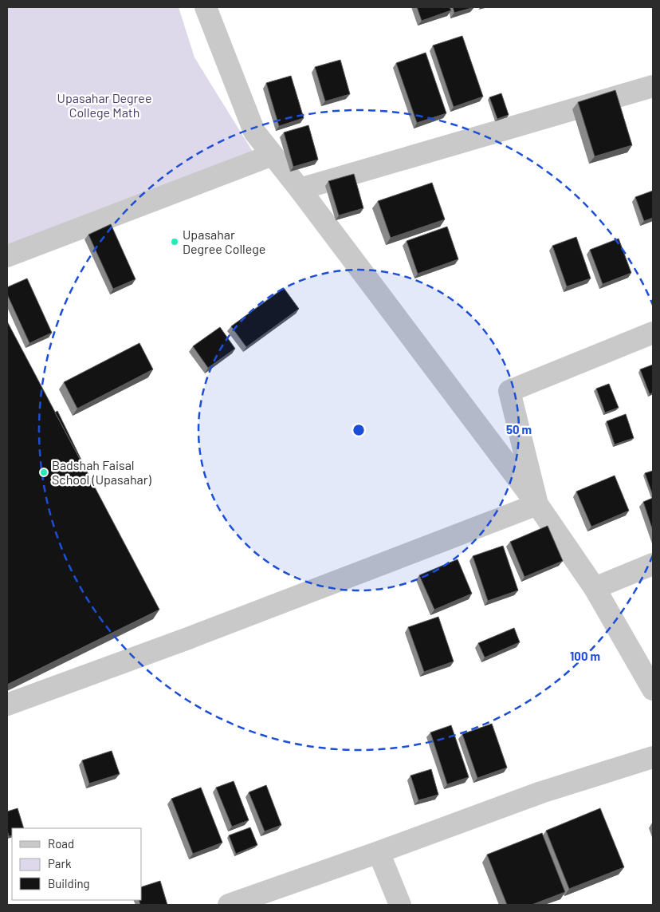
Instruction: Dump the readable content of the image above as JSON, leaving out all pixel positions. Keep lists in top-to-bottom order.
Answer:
{
  "parks": ["Upasahar Degree College Math"],
  "places": ["Upasahar Degree College", "Badshah Faisal School (Upasahar)"],
  "legend": ["Road", "Park", "Building"],
  "rings": ["50 m", "100 m"]
}
